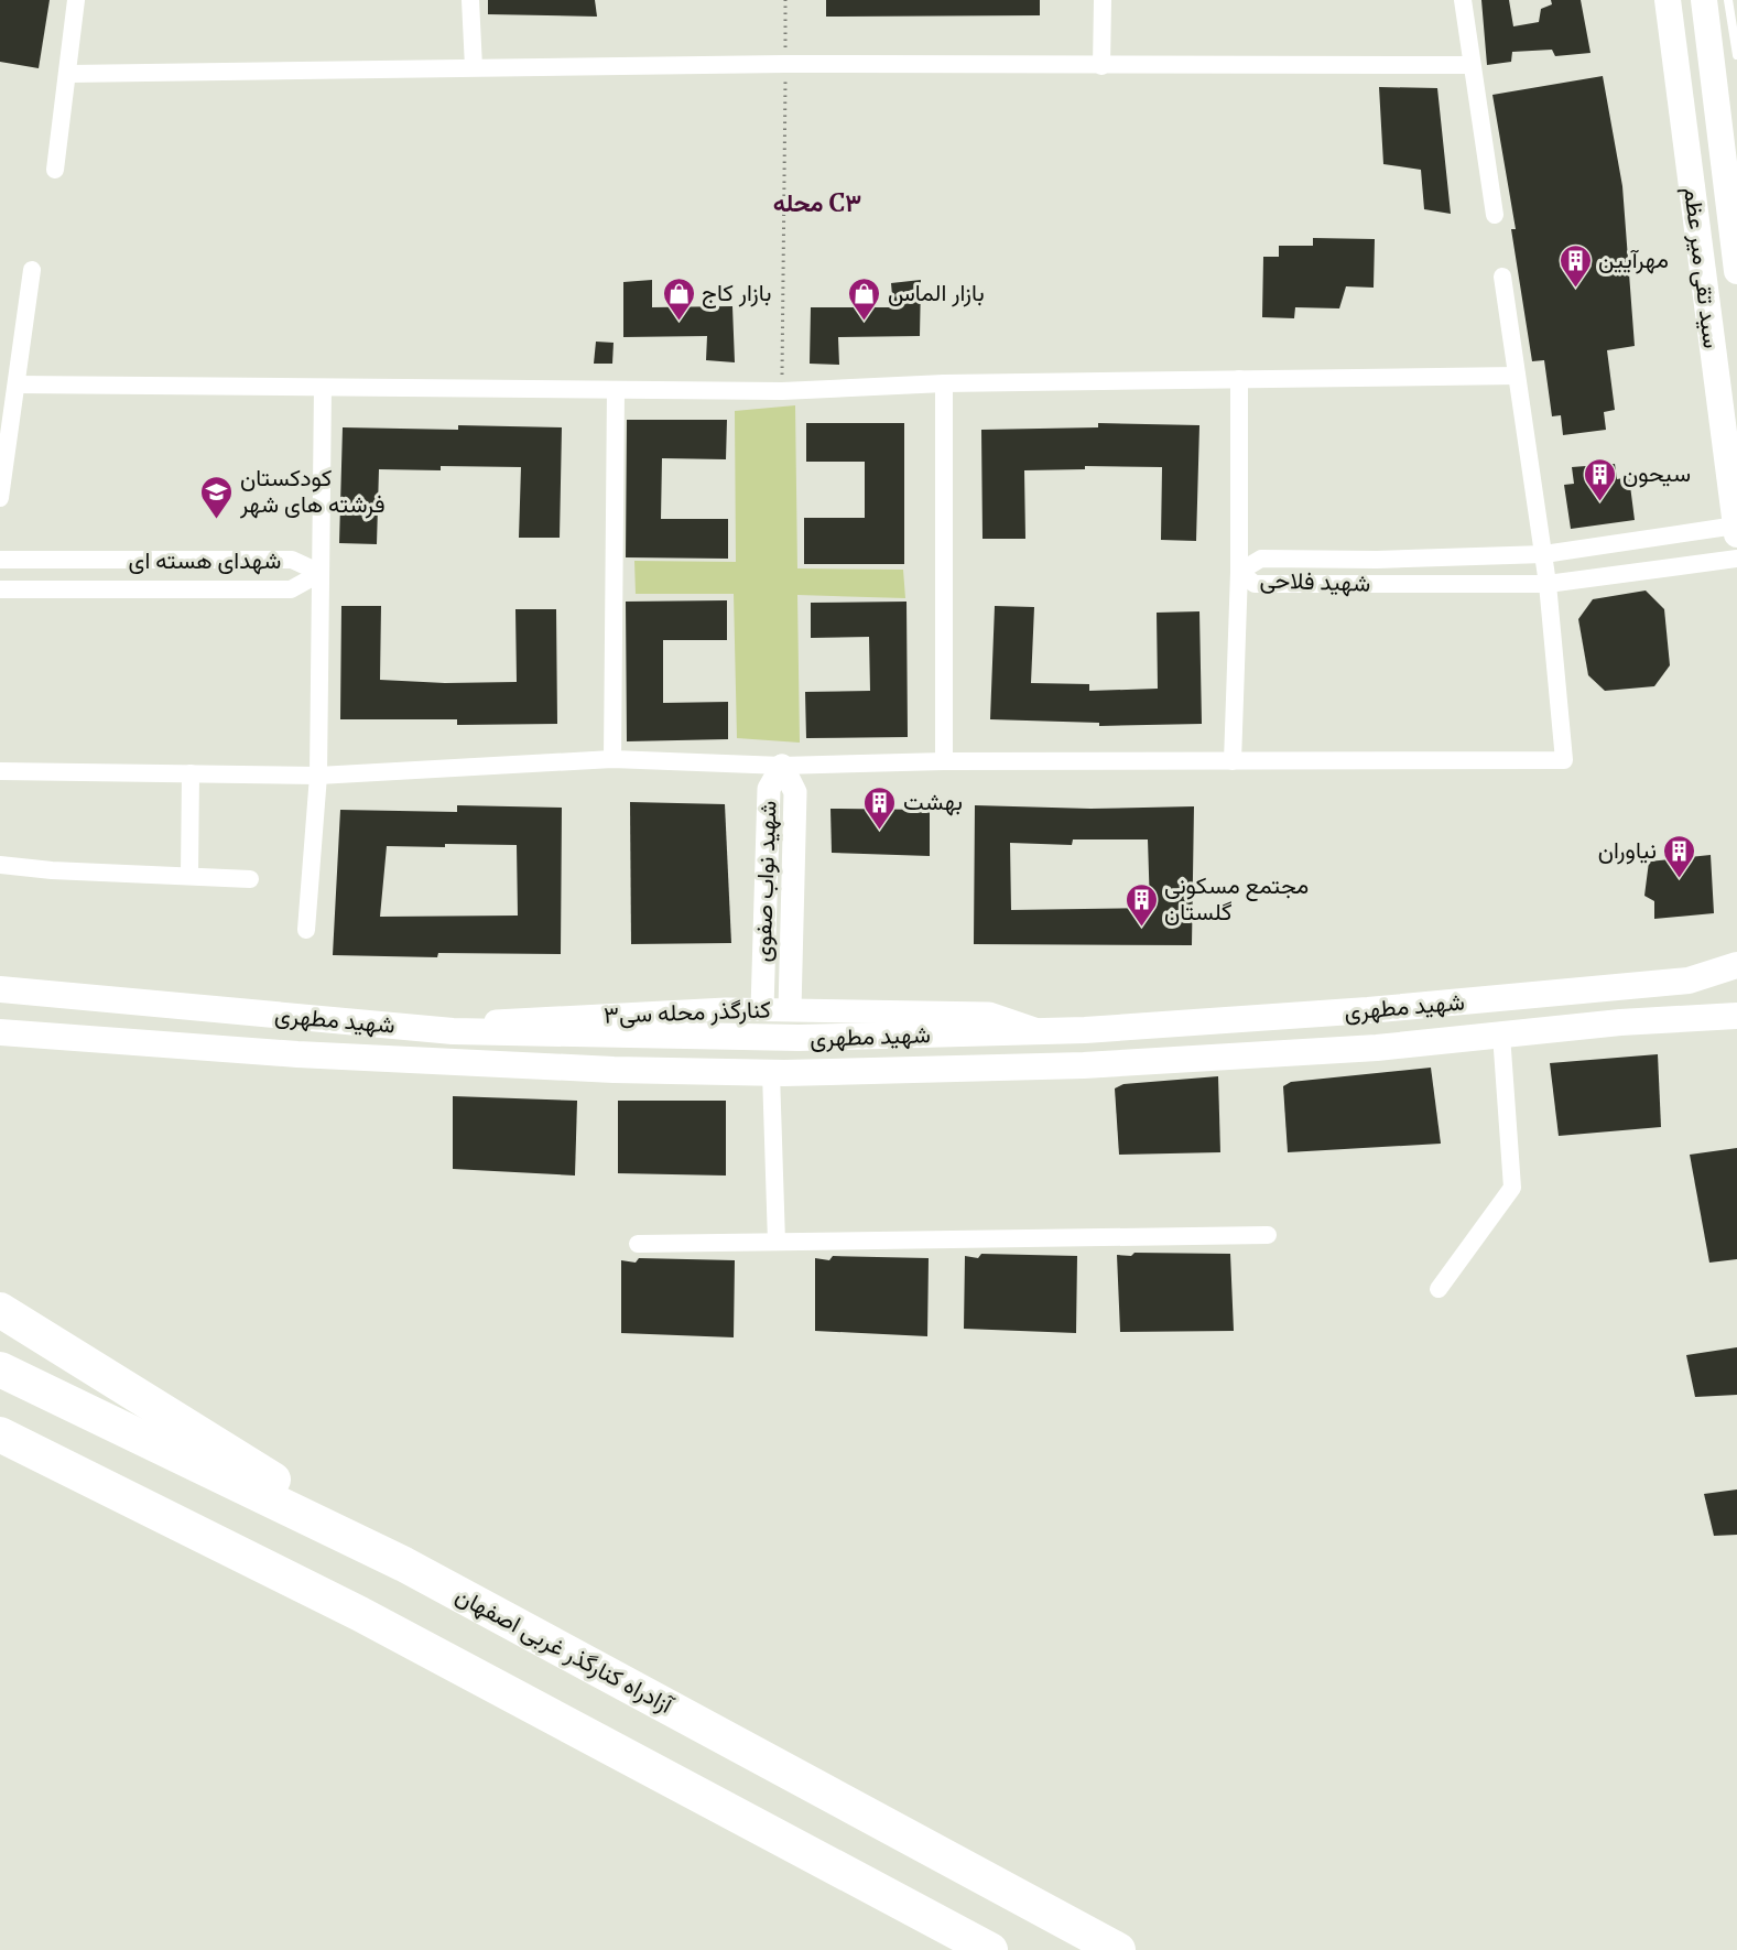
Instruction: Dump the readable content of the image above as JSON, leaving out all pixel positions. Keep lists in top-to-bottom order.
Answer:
{
  "streets": {
    "highway": ["آزادراه کنارگذر غربی اصفهان"],
    "main road": ["سید تقی میر عظم", "شهید مطهری"],
    "street": [
      "شهدای هسته ای",
      "شهید فلاحی",
      "شهید نواب صفوی",
      "کنارگذر محله سی۳"
    ]
  },
  "crossings": [
    ["سید تقی میر عظم", "شهید فلاحی"],
    ["شهید نواب صفوی", "کنارگذر محله سی۳"],
    ["شهید مطهری", "کنارگذر محله سی۳"]
  ],
  "districts": ["محله C۳"],
  "places": {
    "building": [
      "مهرآیین",
      "سیحون",
      "بهشت",
      "نیاوران",
      "مجتمع مسکونی گلستان"
    ],
    "shop": ["بازار کاج", "بازار الماس"],
    "school or university": ["کودکستان فرشته های شهر"]
  }
}
